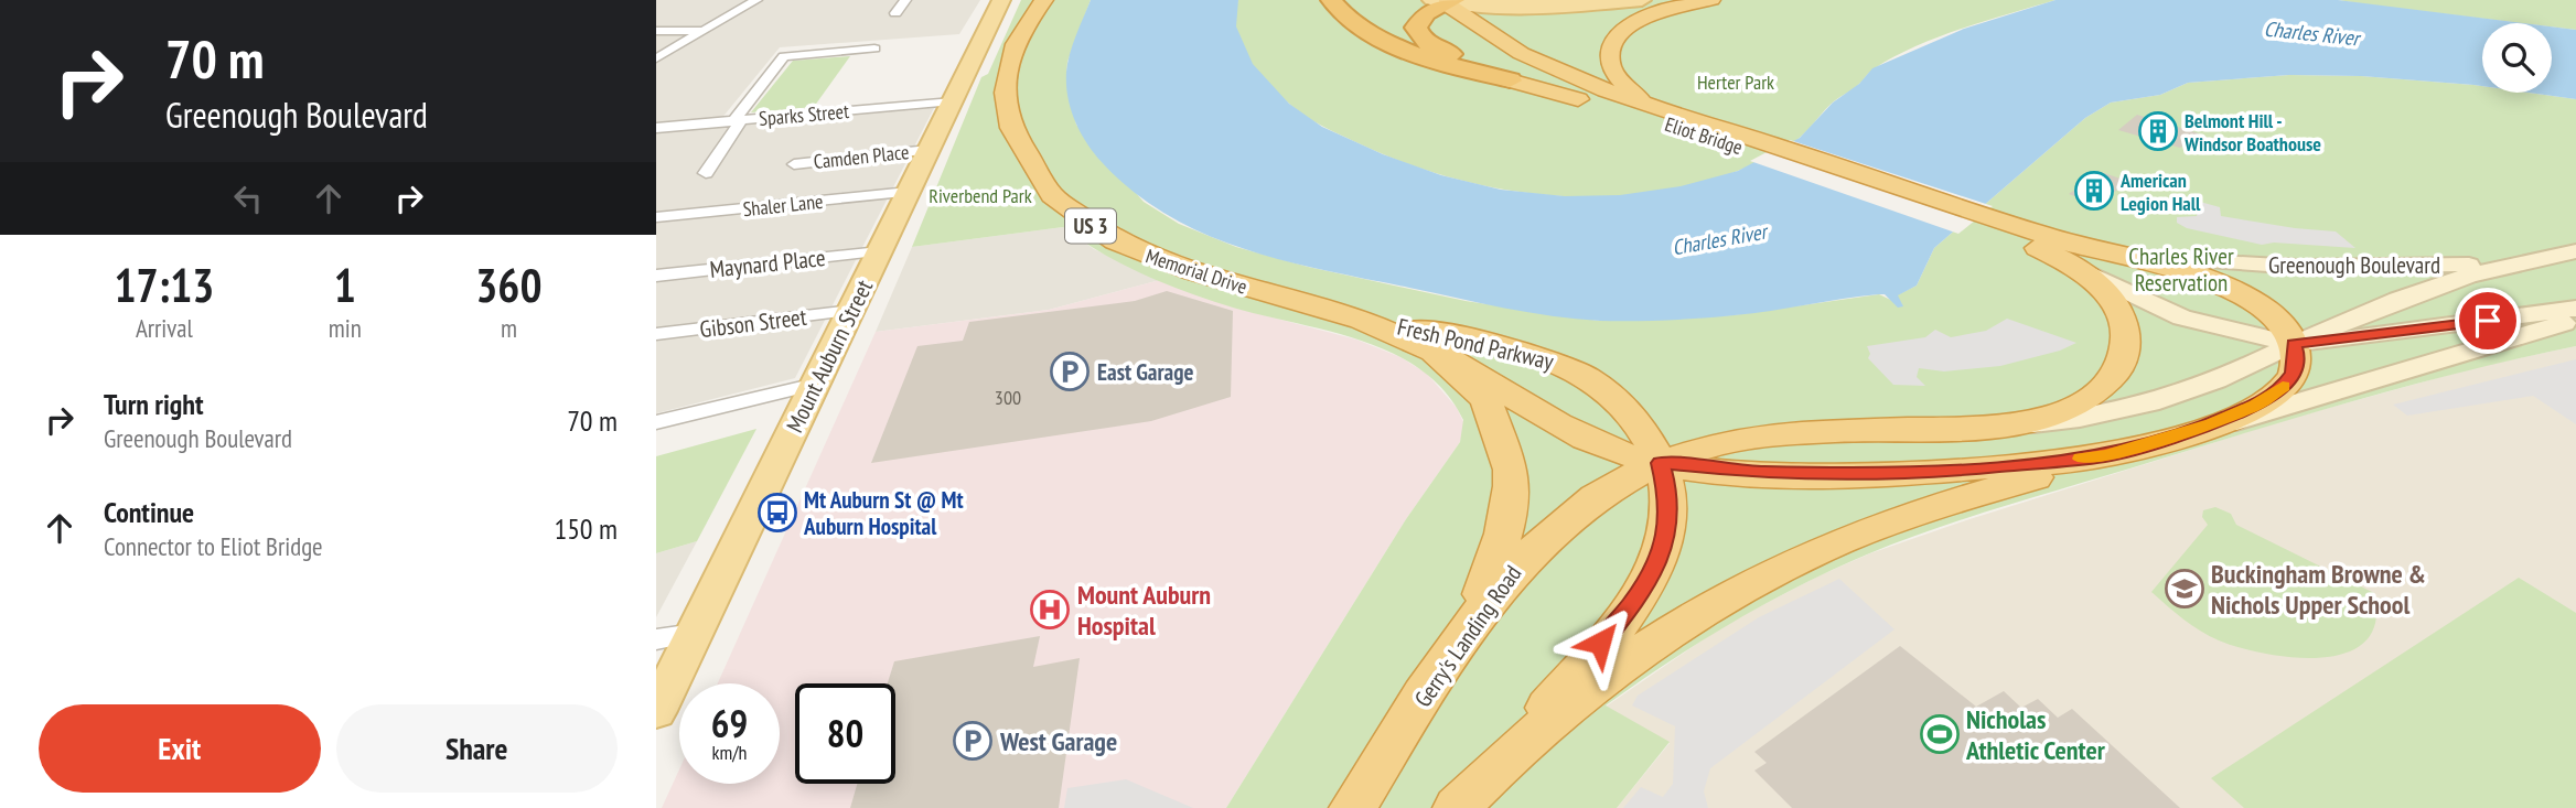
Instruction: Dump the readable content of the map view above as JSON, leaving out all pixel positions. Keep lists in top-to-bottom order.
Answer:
{
  "streets": {
    "highway": [
      "Eliot Bridge",
      "US 3",
      "Memorial Drive",
      "Fresh Pond Parkway",
      "Gerry's Landing Road"
    ],
    "main road": ["Greenough Boulevard", "Mount Auburn Street"],
    "street": [
      "Sparks Street",
      "Camden Place",
      "Shaler Lane",
      "Maynard Place",
      "Gibson Street"
    ]
  },
  "crossings": [
    ["Sparks Street", "Mount Auburn Street"],
    ["Eliot Bridge", "Greenough Boulevard"],
    ["Eliot Bridge", "Gerry's Landing Road"],
    ["Camden Place", "Mount Auburn Street"],
    ["Shaler Lane", "Mount Auburn Street"],
    ["US 3", "Fresh Pond Parkway"],
    ["Maynard Place", "Mount Auburn Street"],
    ["Greenough Boulevard", "Gerry's Landing Road"],
    ["Memorial Drive", "Fresh Pond Parkway"],
    ["Gibson Street", "Mount Auburn Street"],
    ["Fresh Pond Parkway", "Gerry's Landing Road"]
  ],
  "water": ["Charles River"],
  "parks": ["Herter Park", "Riverbend Park", "Charles River Reservation"],
  "places": {
    "building": ["Belmont Hill - Windsor Boathouse", "American Legion Hall"],
    "parking": ["East Garage", "West Garage"],
    "bus stop": ["Mt Auburn St @ Mt Auburn Hospital"],
    "school or university": ["Buckingham Browne & Nichols Upper School"],
    "hospital": ["Mount Auburn Hospital"],
    "sports": ["Nicholas Athletic Center"]
  },
  "house_numbers": ["300"],
  "page": {
    "turn": ["70 m", "Greenough Boulevard"],
    "eta": [
      "17:13",
      "Arrival",
      "1",
      "min",
      "360",
      "m"
    ],
    "list": [
      {
        "name": "Turn right",
        "note": "Greenough Boulevard",
        "value": "70 m"
      },
      {
        "name": "Continue",
        "note": "Connector to Eliot Bridge",
        "value": "150 m"
      }
    ],
    "speed": "69 km/h",
    "limit": "80",
    "buttons": ["Exit", "Share"]
  }
}
